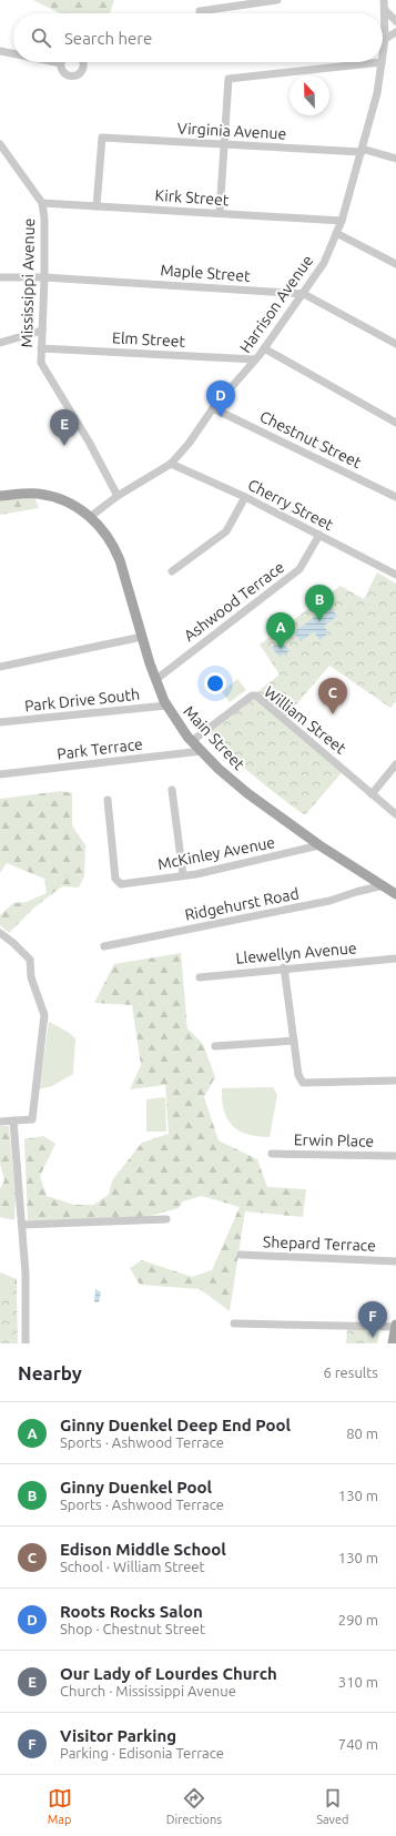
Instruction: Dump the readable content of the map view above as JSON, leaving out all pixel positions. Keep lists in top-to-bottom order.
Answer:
{
  "streets": {
    "main road": ["Main Street"],
    "street": [
      "Virginia Avenue",
      "Kirk Street",
      "Maple Street",
      "Mississippi Avenue",
      "Harrison Avenue",
      "Elm Street",
      "Chestnut Street",
      "Cherry Street",
      "Ashwood Terrace",
      "Park Drive South",
      "William Street",
      "Park Terrace",
      "McKinley Avenue",
      "Ridgehurst Road",
      "Llewellyn Avenue",
      "Erwin Place",
      "Shepard Terrace"
    ]
  },
  "crossings": [
    ["Virginia Avenue", "Kirk Street"],
    ["Virginia Avenue", "Harrison Avenue"],
    ["Kirk Street", "Mississippi Avenue"],
    ["Kirk Street", "Harrison Avenue"],
    ["Maple Street", "Mississippi Avenue"],
    ["Maple Street", "Harrison Avenue"],
    ["Mississippi Avenue", "Harrison Avenue"],
    ["Mississippi Avenue", "Elm Street"],
    ["Harrison Avenue", "Elm Street"],
    ["Harrison Avenue", "Chestnut Street"],
    ["Harrison Avenue", "Cherry Street"],
    ["Cherry Street", "Ashwood Terrace"],
    ["Ashwood Terrace", "Main Street"],
    ["Park Drive South", "Main Street"],
    ["William Street", "Main Street"],
    ["Main Street", "Park Terrace"],
    ["Main Street", "McKinley Avenue"],
    ["Main Street", "Ridgehurst Road"]
  ],
  "north": "top",
  "page": {
    "search": "Search here",
    "pins": [
      "D",
      "E",
      "B",
      "A",
      "C",
      "F"
    ],
    "heading": ["Nearby", "6 results"],
    "list": [
      {
        "mark": "A",
        "name": "Ginny Duenkel Deep End Pool",
        "note": "Sports · Ashwood Terrace",
        "value": "80 m"
      },
      {
        "mark": "B",
        "name": "Ginny Duenkel Pool",
        "note": "Sports · Ashwood Terrace",
        "value": "130 m"
      },
      {
        "mark": "C",
        "name": "Edison Middle School",
        "note": "School · William Street",
        "value": "130 m"
      },
      {
        "mark": "D",
        "name": "Roots Rocks Salon",
        "note": "Shop · Chestnut Street",
        "value": "290 m"
      },
      {
        "mark": "E",
        "name": "Our Lady of Lourdes Church",
        "note": "Church · Mississippi Avenue",
        "value": "310 m"
      },
      {
        "mark": "F",
        "name": "Visitor Parking",
        "note": "Parking · Edisonia Terrace",
        "value": "740 m"
      }
    ],
    "nav": ["Map", "Directions", "Saved"]
  }
}
